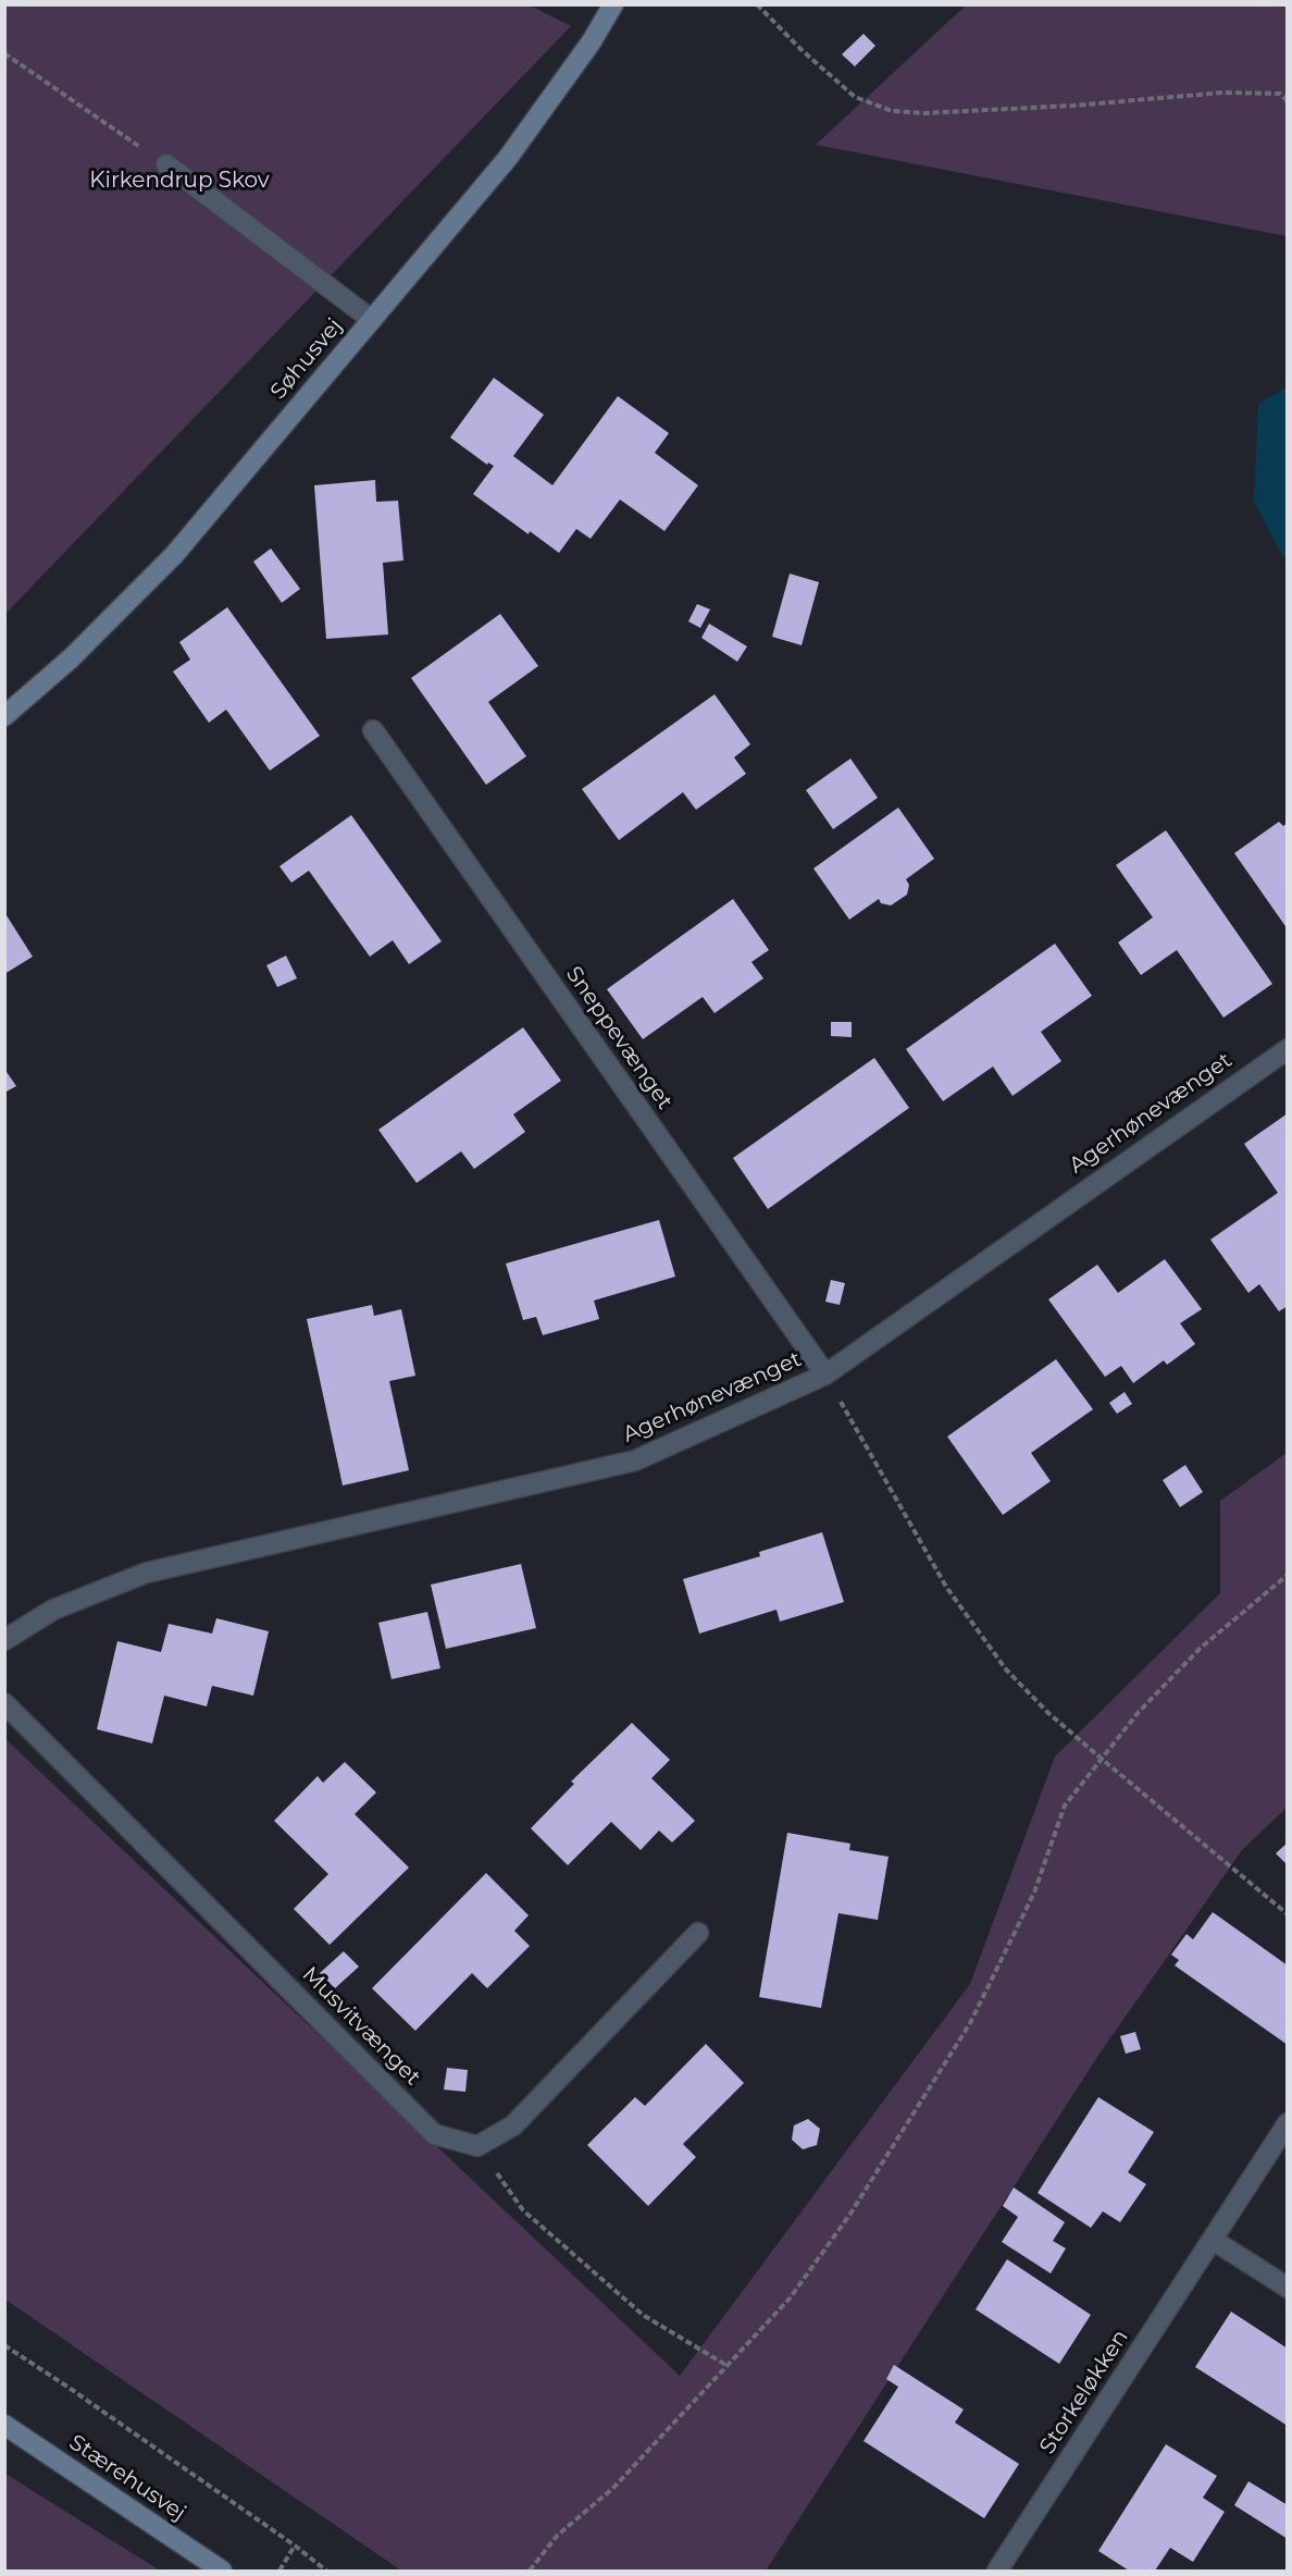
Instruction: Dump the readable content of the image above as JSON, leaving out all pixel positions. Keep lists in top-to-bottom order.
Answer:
{
  "streets": {
    "street": [
      "Søhusvej",
      "Sneppevænget",
      "Agerhønevænget",
      "Musvitvænget",
      "Storkeløkken",
      "Stærehusvej"
    ]
  },
  "crossings": [
    ["Sneppevænget", "Agerhønevænget"]
  ],
  "parks": ["Kirkendrup Skov"]
}
